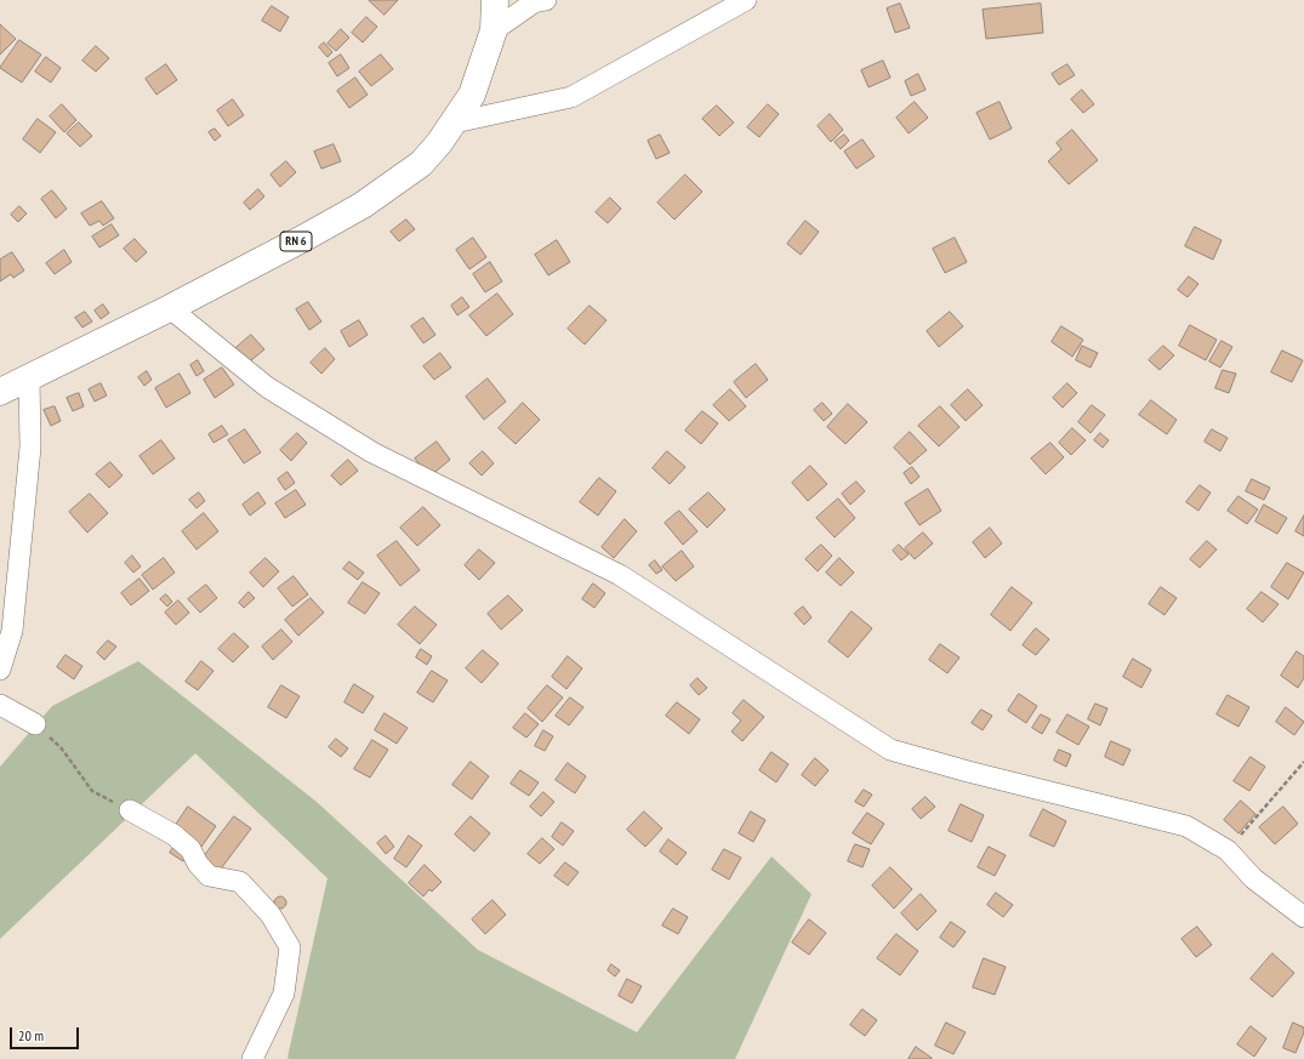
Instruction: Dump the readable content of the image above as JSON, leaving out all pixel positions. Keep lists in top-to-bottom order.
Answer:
{
  "streets": {
    "main road": ["RN 6"]
  },
  "scale_bar": "20 m"
}
